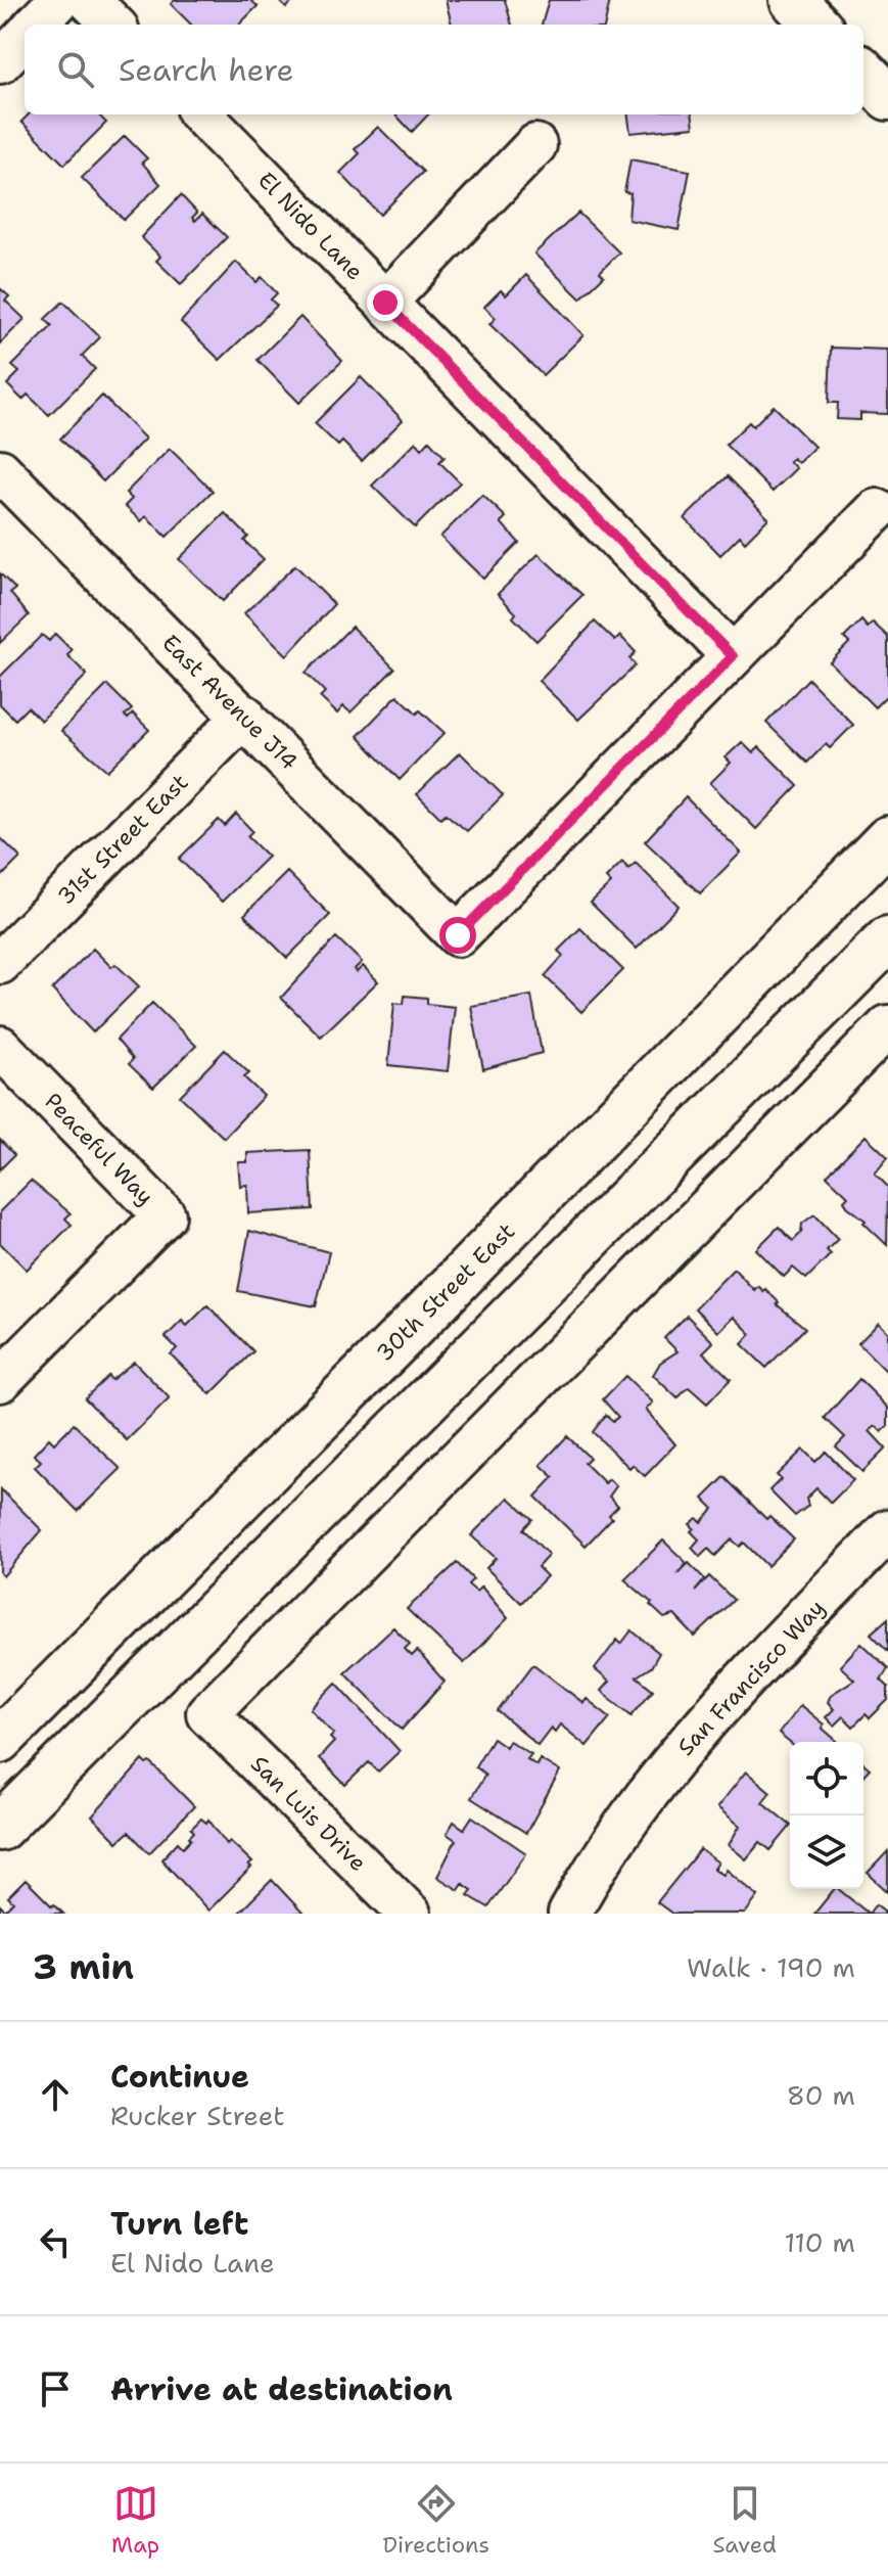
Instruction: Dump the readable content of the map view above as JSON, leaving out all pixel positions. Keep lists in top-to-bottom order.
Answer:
{
  "streets": {
    "main road": ["30th Street East"],
    "street": [
      "El Nido Lane",
      "East Avenue J14",
      "31st Street East",
      "Peaceful Way",
      "San Francisco Way",
      "San Luis Drive"
    ]
  },
  "crossings": [
    ["El Nido Lane", "East Avenue J14"],
    ["East Avenue J14", "31st Street East"]
  ],
  "page": {
    "search": "Search here",
    "heading": ["3 min", "Walk · 190 m"],
    "list": [
      ["Continue", "Rucker Street", "80 m"],
      ["Turn left", "El Nido Lane", "110 m"],
      "Arrive at destination"
    ],
    "nav": ["Map", "Directions", "Saved"]
  }
}
